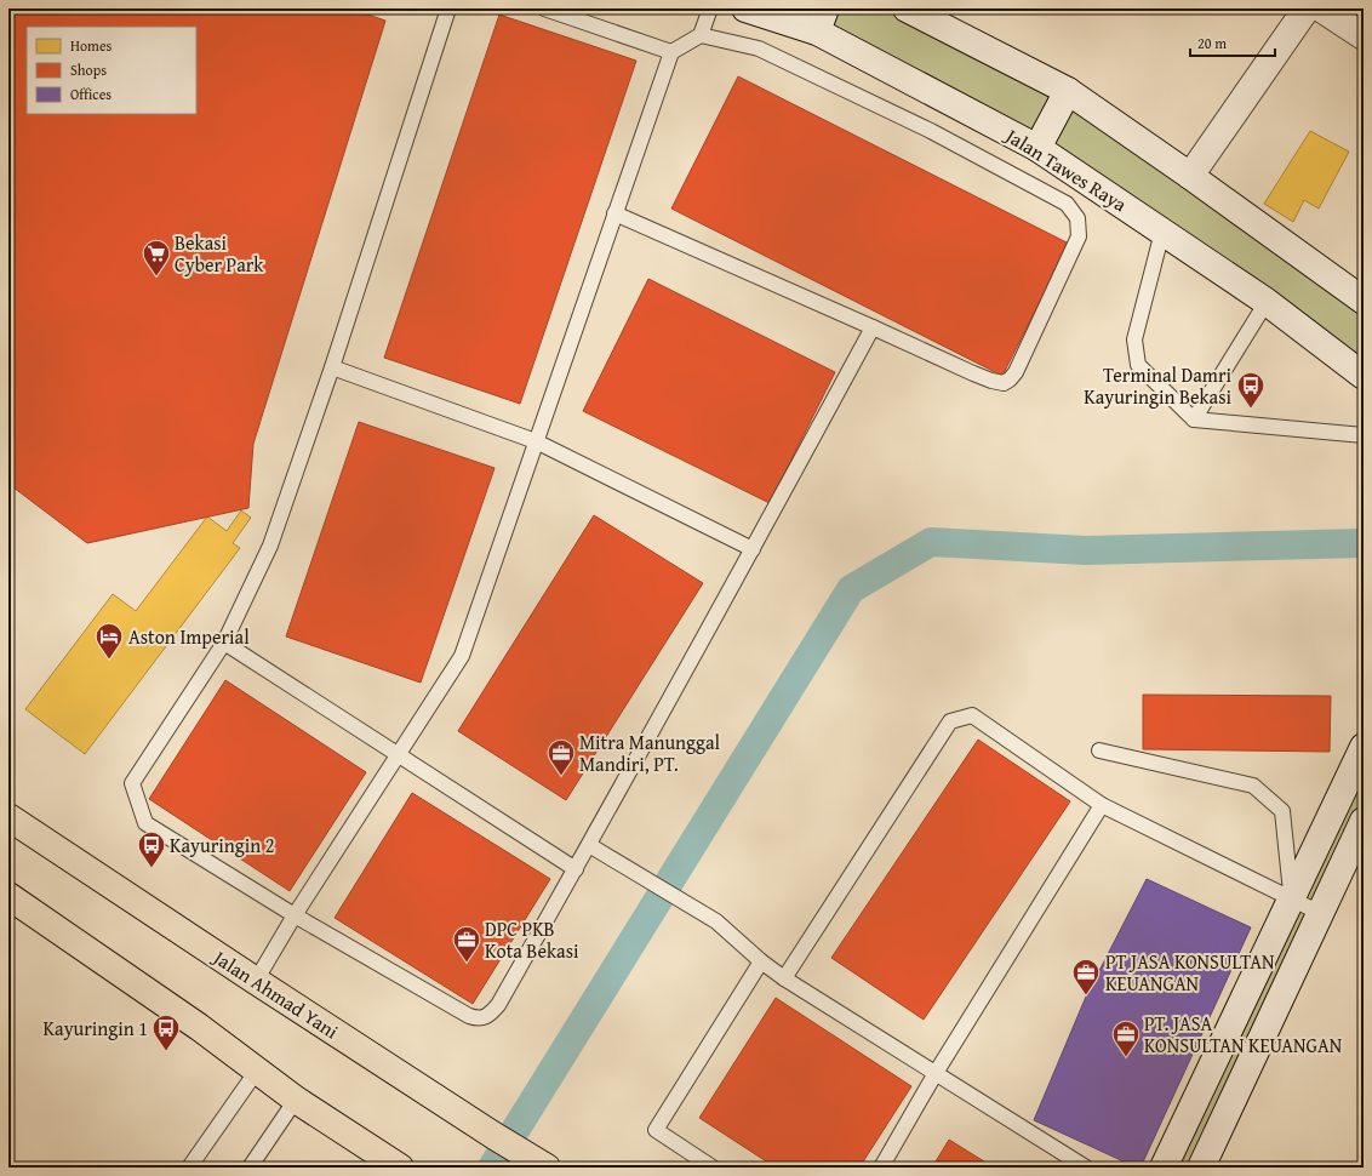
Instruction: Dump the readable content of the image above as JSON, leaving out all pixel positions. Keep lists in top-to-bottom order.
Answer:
{
  "streets": {
    "highway": ["Jalan Ahmad Yani"],
    "street": ["Jalan Tawes Raya"]
  },
  "places": {
    "supermarket": ["Bekasi Cyber Park"],
    "bus stop": ["Terminal Damri Kayuringin Bekasi", "Kayuringin 2", "Kayuringin 1"],
    "hotel": ["Aston Imperial"],
    "office": [
      "Mitra Manunggal Mandiri, PT.",
      "DPC PKB Kota Bekasi",
      "PT JASA KONSULTAN KEUANGAN",
      "PT. JASA KONSULTAN KEUANGAN"
    ]
  },
  "legend": ["Homes", "Shops", "Offices"],
  "scale_bar": "20 m"
}
